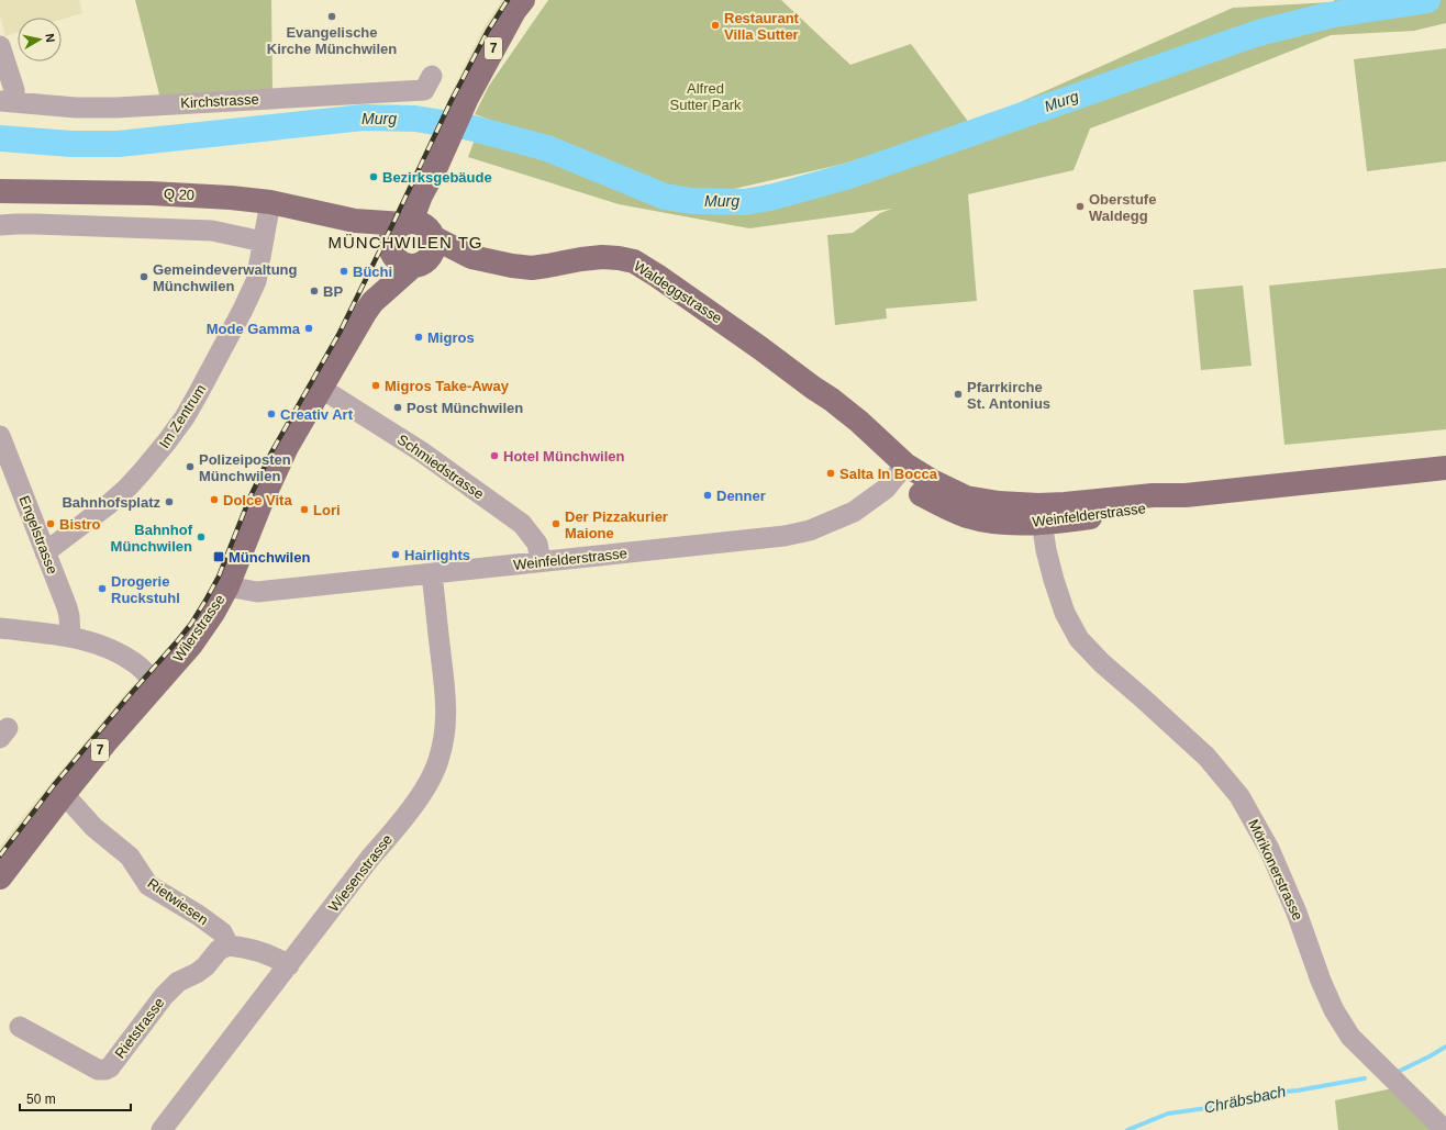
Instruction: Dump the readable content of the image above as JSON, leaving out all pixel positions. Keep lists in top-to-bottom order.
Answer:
{
  "streets": {
    "main road": [
      "7",
      "Q 20",
      "Waldeggstrasse",
      "Weinfelderstrasse",
      "Wilerstrasse"
    ],
    "street": [
      "Kirchstrasse",
      "Im Zentrum",
      "Schmiedstrasse",
      "Engelstrasse",
      "Mörikonerstrasse",
      "Wiesenstrasse",
      "Rietwiesen",
      "Rietstrasse"
    ]
  },
  "crossings": [
    ["7", "Q 20"],
    ["7", "Waldeggstrasse"],
    ["Q 20", "Waldeggstrasse"],
    ["Q 20", "Im Zentrum"],
    ["Q 20", "Wilerstrasse"],
    ["Waldeggstrasse", "Weinfelderstrasse"],
    ["Waldeggstrasse", "Wilerstrasse"],
    ["Im Zentrum", "Engelstrasse"],
    ["Schmiedstrasse", "Weinfelderstrasse"],
    ["Schmiedstrasse", "Wilerstrasse"],
    ["Weinfelderstrasse", "Wilerstrasse"],
    ["Weinfelderstrasse", "Mörikonerstrasse"],
    ["Weinfelderstrasse", "Wiesenstrasse"],
    ["Wilerstrasse", "Rietwiesen"],
    ["Rietwiesen", "Rietstrasse"]
  ],
  "districts": ["MÜNCHWILEN TG"],
  "water": ["Murg", "Chräbsbach"],
  "parks": ["Alfred Sutter Park"],
  "places": {
    "other": [
      "Evangelische Kirche Münchwilen",
      "Restaurant Villa Sutter",
      "Bezirksgebäude",
      "Oberstufe Waldegg",
      "Büchi",
      "Gemeindeverwaltung Münchwilen",
      "BP",
      "Mode Gamma",
      "Migros",
      "Migros Take-Away",
      "Pfarrkirche St. Antonius",
      "Post Münchwilen",
      "Creativ Art",
      "Hotel Münchwilen",
      "Polizeiposten Münchwilen",
      "Salta In Bocca",
      "Denner",
      "Dolce Vita",
      "Bahnhofsplatz",
      "Lori",
      "Bistro",
      "Der Pizzakurier Maione",
      "Bahnhof Münchwilen",
      "Hairlights",
      "Drogerie Ruckstuhl"
    ],
    "transit": ["Münchwilen"]
  },
  "scale_bar": "50 m",
  "north": "right"
}
